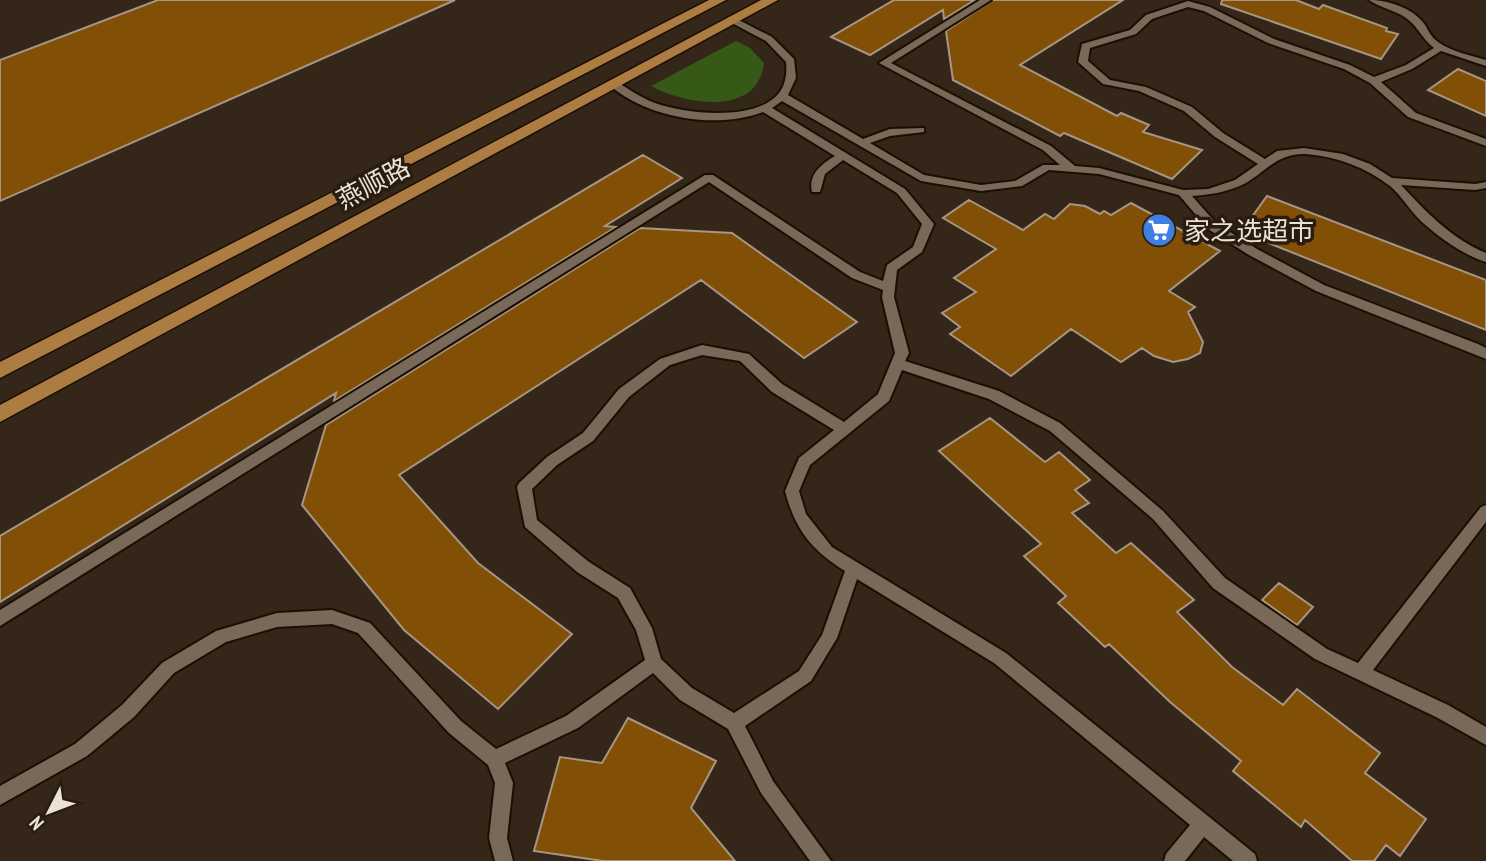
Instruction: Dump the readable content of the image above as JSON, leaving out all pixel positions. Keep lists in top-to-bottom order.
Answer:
{
  "streets": {
    "main road": ["燕顺路"]
  },
  "places": {
    "supermarket": ["家之选超市"]
  },
  "north": "bottom left"
}
